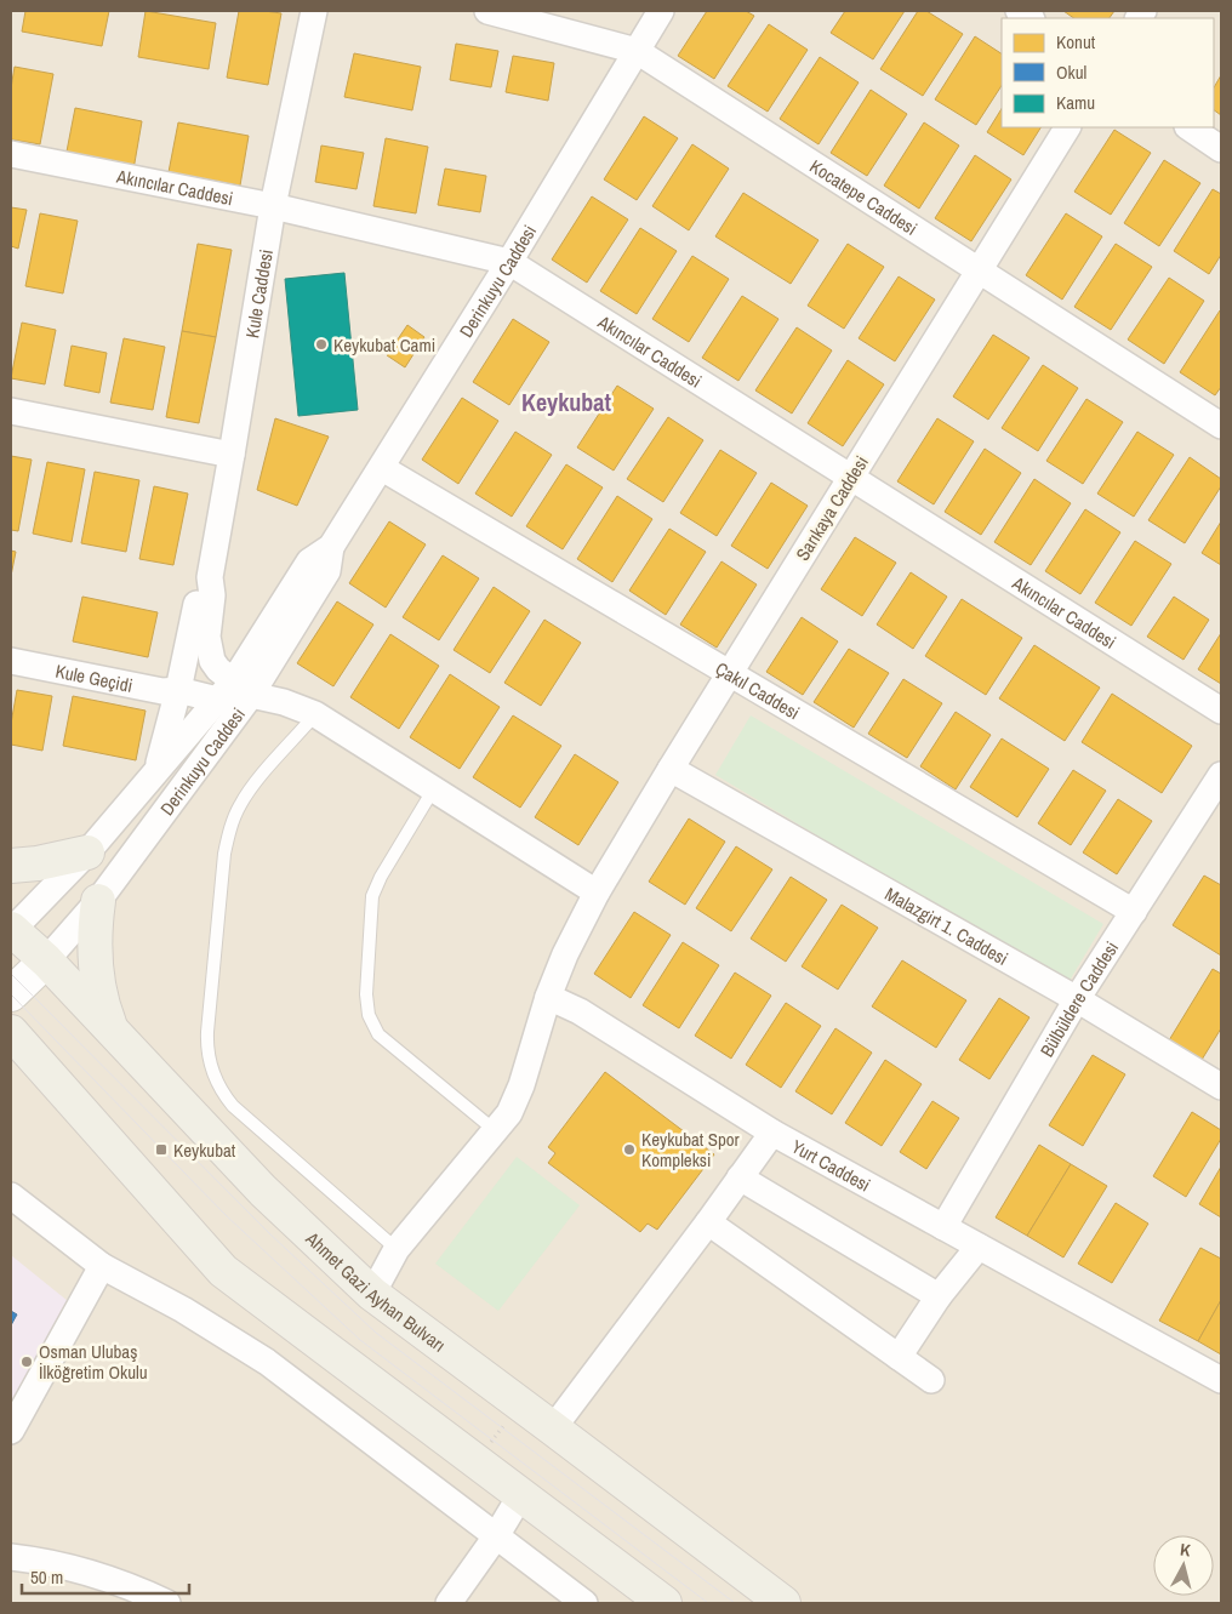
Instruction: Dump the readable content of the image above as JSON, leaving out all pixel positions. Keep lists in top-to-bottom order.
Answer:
{
  "streets": {
    "main road": ["Ahmet Gazi Ayhan Bulvarı"],
    "street": [
      "Akıncılar Caddesi",
      "Kocatepe Caddesi",
      "Derinkuyu Caddesi",
      "Kule Caddesi",
      "Sarıkaya Caddesi",
      "Kule Geçidi",
      "Çakıl Caddesi",
      "Malazgirt 1. Caddesi",
      "Bülbüldere Caddesi",
      "Yurt Caddesi"
    ]
  },
  "crossings": [
    ["Akıncılar Caddesi", "Derinkuyu Caddesi"],
    ["Akıncılar Caddesi", "Kule Caddesi"],
    ["Akıncılar Caddesi", "Sarıkaya Caddesi"],
    ["Kocatepe Caddesi", "Derinkuyu Caddesi"],
    ["Kocatepe Caddesi", "Sarıkaya Caddesi"],
    ["Derinkuyu Caddesi", "Kule Caddesi"],
    ["Derinkuyu Caddesi", "Kule Geçidi"],
    ["Derinkuyu Caddesi", "Çakıl Caddesi"],
    ["Derinkuyu Caddesi", "Ahmet Gazi Ayhan Bulvarı"],
    ["Kule Caddesi", "Kule Geçidi"],
    ["Sarıkaya Caddesi", "Kule Geçidi"],
    ["Sarıkaya Caddesi", "Çakıl Caddesi"],
    ["Sarıkaya Caddesi", "Malazgirt 1. Caddesi"],
    ["Çakıl Caddesi", "Bülbüldere Caddesi"],
    ["Malazgirt 1. Caddesi", "Bülbüldere Caddesi"],
    ["Bülbüldere Caddesi", "Yurt Caddesi"]
  ],
  "districts": ["Keykubat"],
  "places": {
    "other": ["Keykubat Cami", "Keykubat Spor Kompleksi", "Osman Ulubaş İlköğretim Okulu"],
    "transit": ["Keykubat"]
  },
  "legend": ["Konut", "Okul", "Kamu"],
  "scale_bar": "50 m",
  "north": "top"
}
